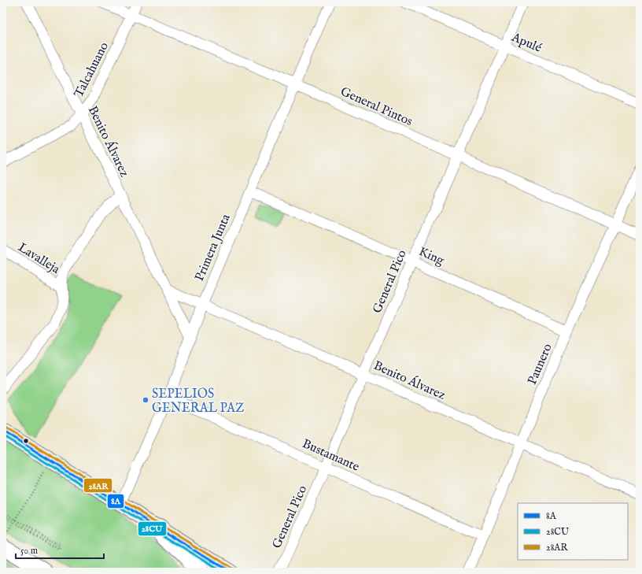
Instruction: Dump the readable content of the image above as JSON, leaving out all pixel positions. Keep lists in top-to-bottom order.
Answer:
{
  "streets": {
    "street": [
      "Apulé",
      "Talcahuano",
      "General Pintos",
      "Benito Álvarez",
      "Primera Junta",
      "King",
      "Lavalleja",
      "General Pico",
      "Paunero",
      "Bustamante"
    ]
  },
  "crossings": [
    ["Apulé", "General Pico"],
    ["Talcahuano", "General Pintos"],
    ["Talcahuano", "Benito Álvarez"],
    ["General Pintos", "Primera Junta"],
    ["General Pintos", "General Pico"],
    ["General Pintos", "Paunero"],
    ["Benito Álvarez", "Primera Junta"],
    ["Benito Álvarez", "General Pico"],
    ["Benito Álvarez", "Paunero"],
    ["Primera Junta", "King"],
    ["Primera Junta", "Bustamante"],
    ["King", "General Pico"],
    ["King", "Paunero"],
    ["General Pico", "Bustamante"],
    ["Paunero", "Bustamante"]
  ],
  "places": ["SEPELIOS GENERAL PAZ"],
  "lines": ["transit line 28AR", "transit line 8A", "transit line 28CU"],
  "legend": ["8A", "28CU", "28AR"],
  "scale_bar": "50 m"
}
